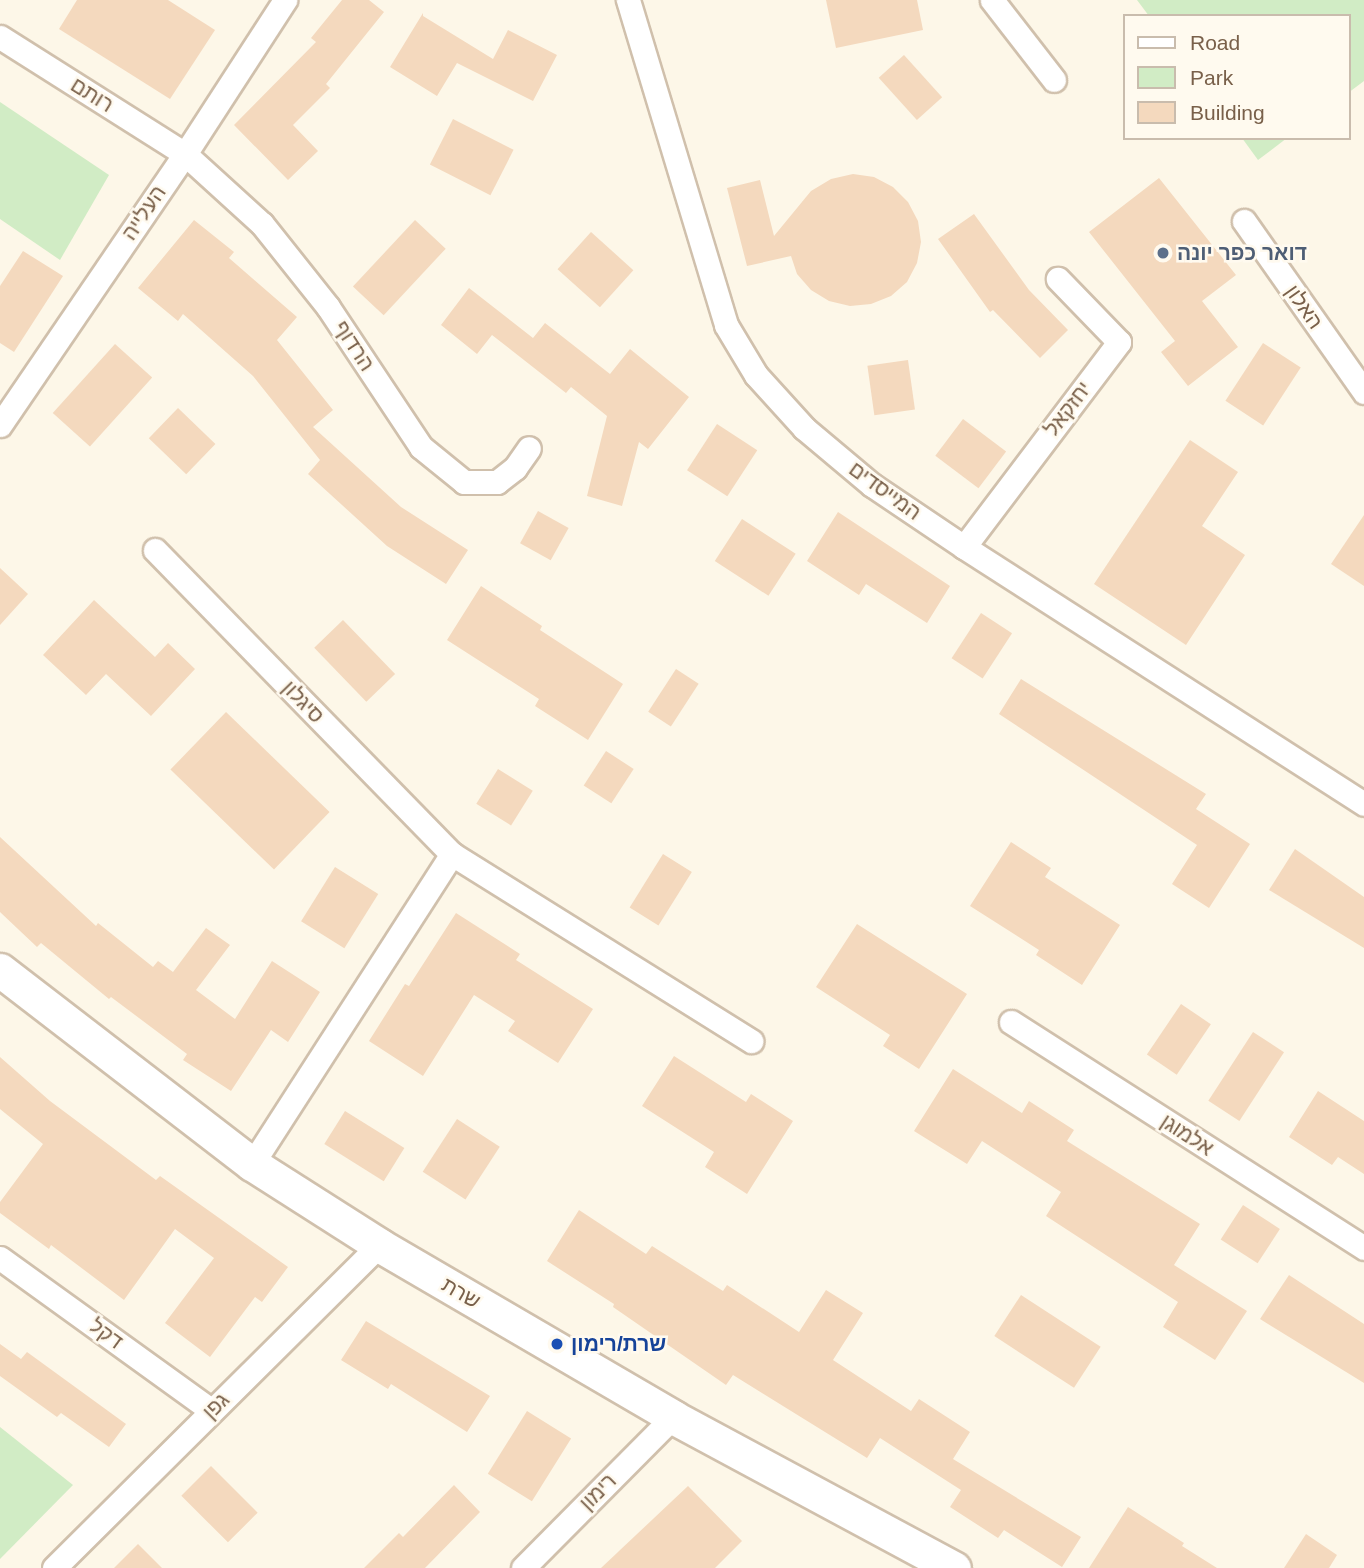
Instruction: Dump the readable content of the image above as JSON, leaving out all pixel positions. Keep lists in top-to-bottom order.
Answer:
{
  "streets": {
    "street": [
      "רותם",
      "העלייה",
      "האלון",
      "הרדוף",
      "יחזקאל",
      "המייסדים",
      "סיגלון",
      "אלמוגן",
      "שרת",
      "דקל",
      "גפן",
      "רימון"
    ]
  },
  "crossings": [
    ["רותם", "העלייה"],
    ["רותם", "הרדוף"],
    ["העלייה", "הרדוף"],
    ["יחזקאל", "המייסדים"],
    ["שרת", "גפן"],
    ["שרת", "רימון"],
    ["דקל", "גפן"]
  ],
  "places": ["דואר כפר יונה", "שרת/רימון"],
  "legend": ["Road", "Park", "Building"]
}
